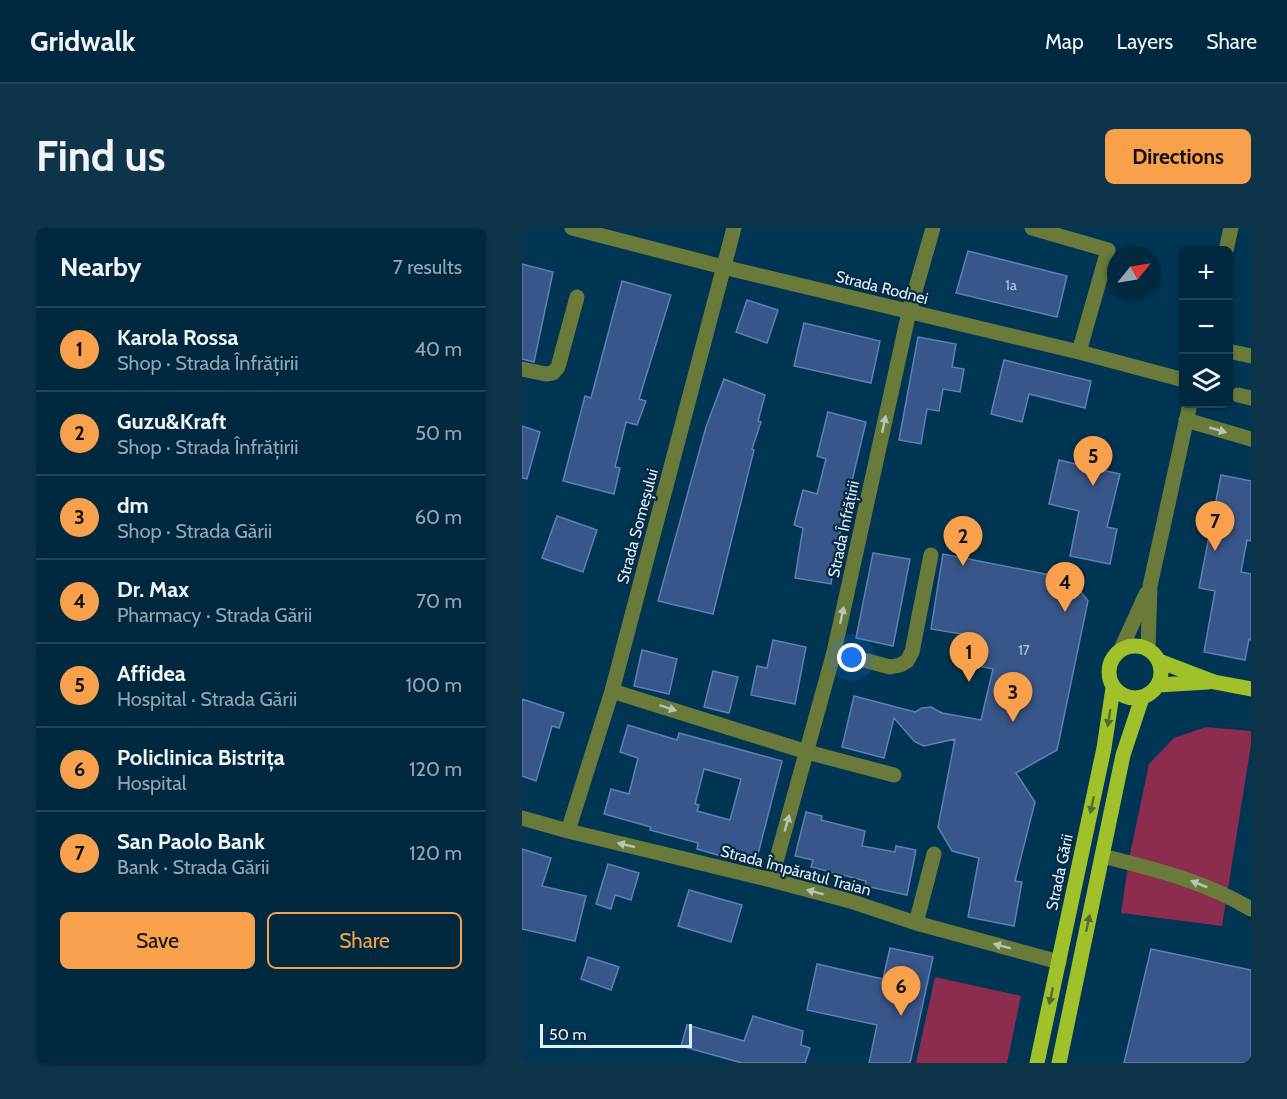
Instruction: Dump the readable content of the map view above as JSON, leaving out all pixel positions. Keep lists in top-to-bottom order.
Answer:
{
  "streets": {
    "main road": ["Strada Gării"],
    "street": [
      "Strada Rodnei",
      "Strada Someșului",
      "Strada Înfrățirii",
      "Strada Împăratul Traian"
    ]
  },
  "crossings": [
    ["Strada Rodnei", "Strada Someșului"],
    ["Strada Rodnei", "Strada Înfrățirii"],
    ["Strada Someșului", "Strada Împăratul Traian"],
    ["Strada Înfrățirii", "Strada Împăratul Traian"],
    ["Strada Împăratul Traian", "Strada Gării"]
  ],
  "one_way": ["Strada Înfrățirii", "Strada Împăratul Traian", "Strada Gării"],
  "house_numbers": ["1a", "17"],
  "scale_bar": "50 m",
  "north": "top right",
  "page": {
    "header": "Gridwalk",
    "nav": ["Map", "Layers", "Share"],
    "buttons": [
      "Directions",
      ["Save", "Share"]
    ],
    "title": "Find us",
    "heading": ["Nearby", "7 results"],
    "map_buttons": ["+", "−"],
    "list": [
      {
        "mark": "1",
        "name": "Karola Rossa",
        "note": "Shop · Strada Înfrățirii",
        "value": "40 m"
      },
      {
        "mark": "2",
        "name": "Guzu&Kraft",
        "note": "Shop · Strada Înfrățirii",
        "value": "50 m"
      },
      {
        "mark": "3",
        "name": "dm",
        "note": "Shop · Strada Gării",
        "value": "60 m"
      },
      {
        "mark": "4",
        "name": "Dr. Max",
        "note": "Pharmacy · Strada Gării",
        "value": "70 m"
      },
      {
        "mark": "5",
        "name": "Affidea",
        "note": "Hospital · Strada Gării",
        "value": "100 m"
      },
      {
        "mark": "6",
        "name": "Policlinica Bistrița",
        "note": "Hospital",
        "value": "120 m"
      },
      {
        "mark": "7",
        "name": "San Paolo Bank",
        "note": "Bank · Strada Gării",
        "value": "120 m"
      }
    ],
    "pins": [
      "5",
      "7",
      "2",
      "4",
      "1",
      "3",
      "6"
    ],
    "scale": "50 m"
  }
}
